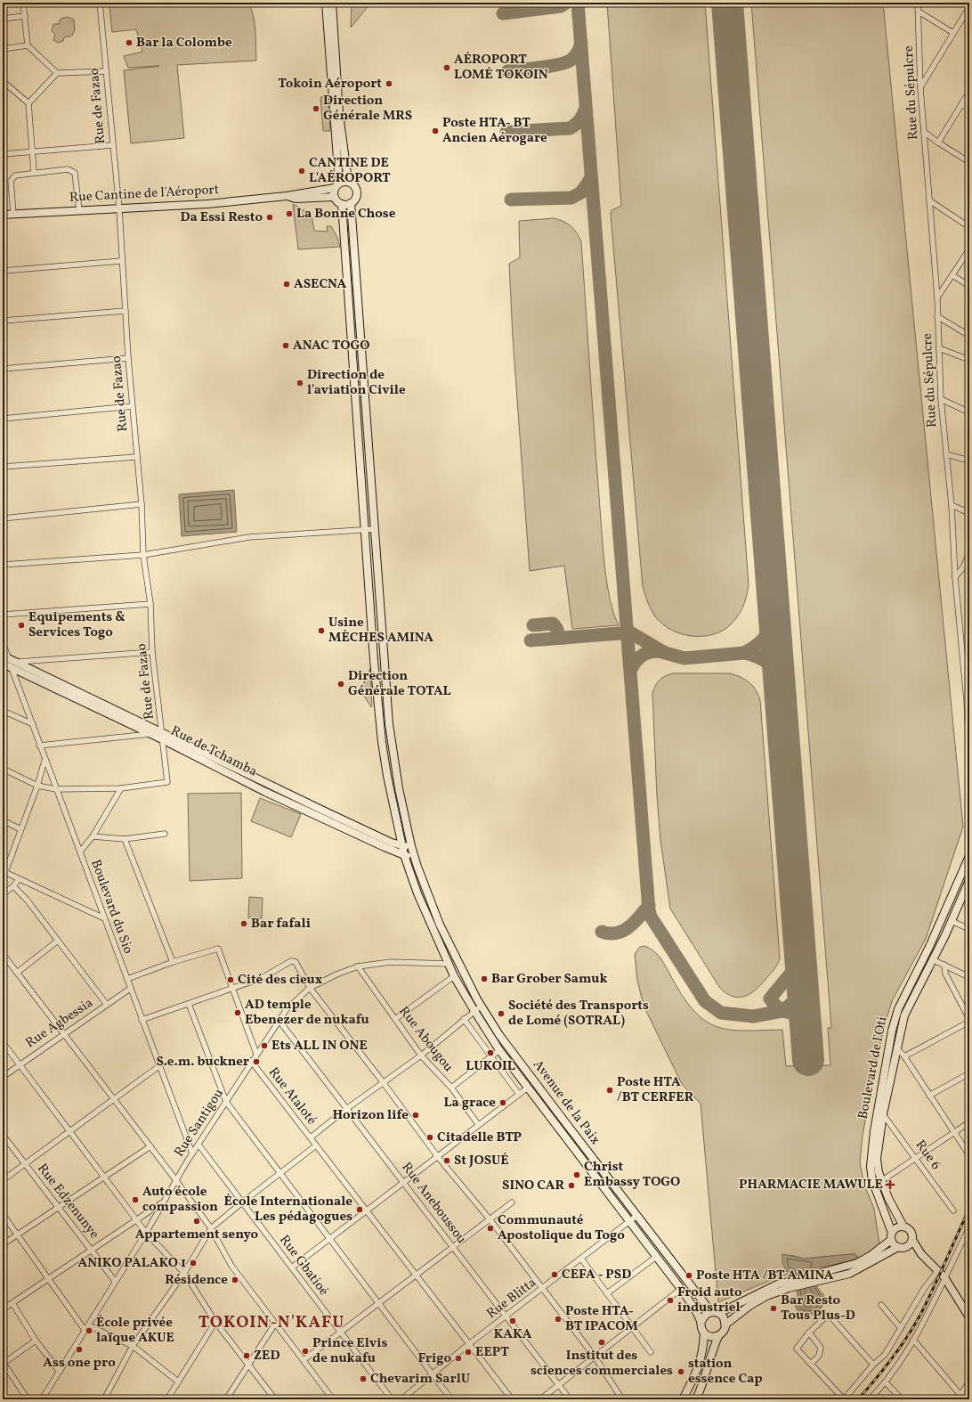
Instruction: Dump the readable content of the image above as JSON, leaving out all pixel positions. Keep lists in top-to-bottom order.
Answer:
{
  "streets": {
    "main road": [
      "Rue Cantine de l'Aéroport",
      "Rue de Tchamba",
      "Boulevard de l'Oti",
      "Avenue de la Paix"
    ],
    "street": [
      "Rue du Sépulcre",
      "Rue de Fazao",
      "Boulevard du Sio",
      "Rue Agbessia",
      "Rue Abougou",
      "Rue Ataloté",
      "Rue Santigou",
      "Rue 6",
      "Rue Edzenunye",
      "Rue Aneboussou",
      "Rue Gbatioé",
      "Rue Blitta"
    ]
  },
  "crossings": [
    ["Rue de Fazao", "Rue Cantine de l'Aéroport"],
    ["Rue de Fazao", "Rue de Tchamba"],
    ["Rue de Tchamba", "Boulevard du Sio"],
    ["Rue de Tchamba", "Avenue de la Paix"],
    ["Boulevard du Sio", "Rue Agbessia"],
    ["Boulevard du Sio", "Rue Santigou"],
    ["Rue Abougou", "Rue Santigou"],
    ["Boulevard de l'Oti", "Rue 6"],
    ["Rue Ataloté", "Rue Santigou"],
    ["Rue Ataloté", "Rue Blitta"],
    ["Avenue de la Paix", "Rue Blitta"],
    ["Rue Santigou", "Rue Edzenunye"],
    ["Rue Santigou", "Rue Aneboussou"],
    ["Rue Santigou", "Rue Gbatioé"],
    ["Rue Aneboussou", "Rue Blitta"]
  ],
  "districts": ["TOKOIN-N'KAFU"],
  "places": {
    "other": [
      "Bar la Colombe",
      "AÉROPORT LOMÉ TOKOIN",
      "Tokoin Aéroport",
      "Direction Générale MRS",
      "Poste HTA- BT Ancien Aérogare",
      "CANTINE DE L'AÉROPORT",
      "La Bonne Chose",
      "Da Essi Resto",
      "ASECNA",
      "ANAC TOGO",
      "Direction de l'aviation Civile",
      "Equipements & Services Togo",
      "Usine MÈCHES AMINA",
      "Direction Générale TOTAL",
      "Bar fafali",
      "Bar Grober Samuk",
      "Cité des cieux",
      "AD temple Ebenezer de nukafu",
      "Société des Transports de Lomé (SOTRAL)",
      "Ets ALL IN ONE",
      "LUKOIL",
      "S.e.m. buckner",
      "Poste HTA /BT CERFER",
      "La grace",
      "Horizon life",
      "Citadelle BTP",
      "St JOSUÉ",
      "Christ Embassy TOGO",
      "SINO CAR",
      "Auto école compassion",
      "École Internationale Les pédagogues",
      "Appartement senyo",
      "Communauté Apostolique du Togo",
      "ANIKO PALAKO 1",
      "CEFA - PSD",
      "Poste HTA /BT AMINA",
      "Résidence",
      "Froid auto industriel",
      "Bar Resto Tous Plus-D",
      "Poste HTA- BT IPACOM",
      "KAKA",
      "École privée laïque AKUE",
      "Institut des sciences commerciales",
      "Ass one pro",
      "Prince Elvis de nukafu",
      "EEPT",
      "ZED",
      "Frigo",
      "station essence Cap",
      "Chevarim SarlU"
    ],
    "health": ["PHARMACIE MAWULE"]
  }
}
